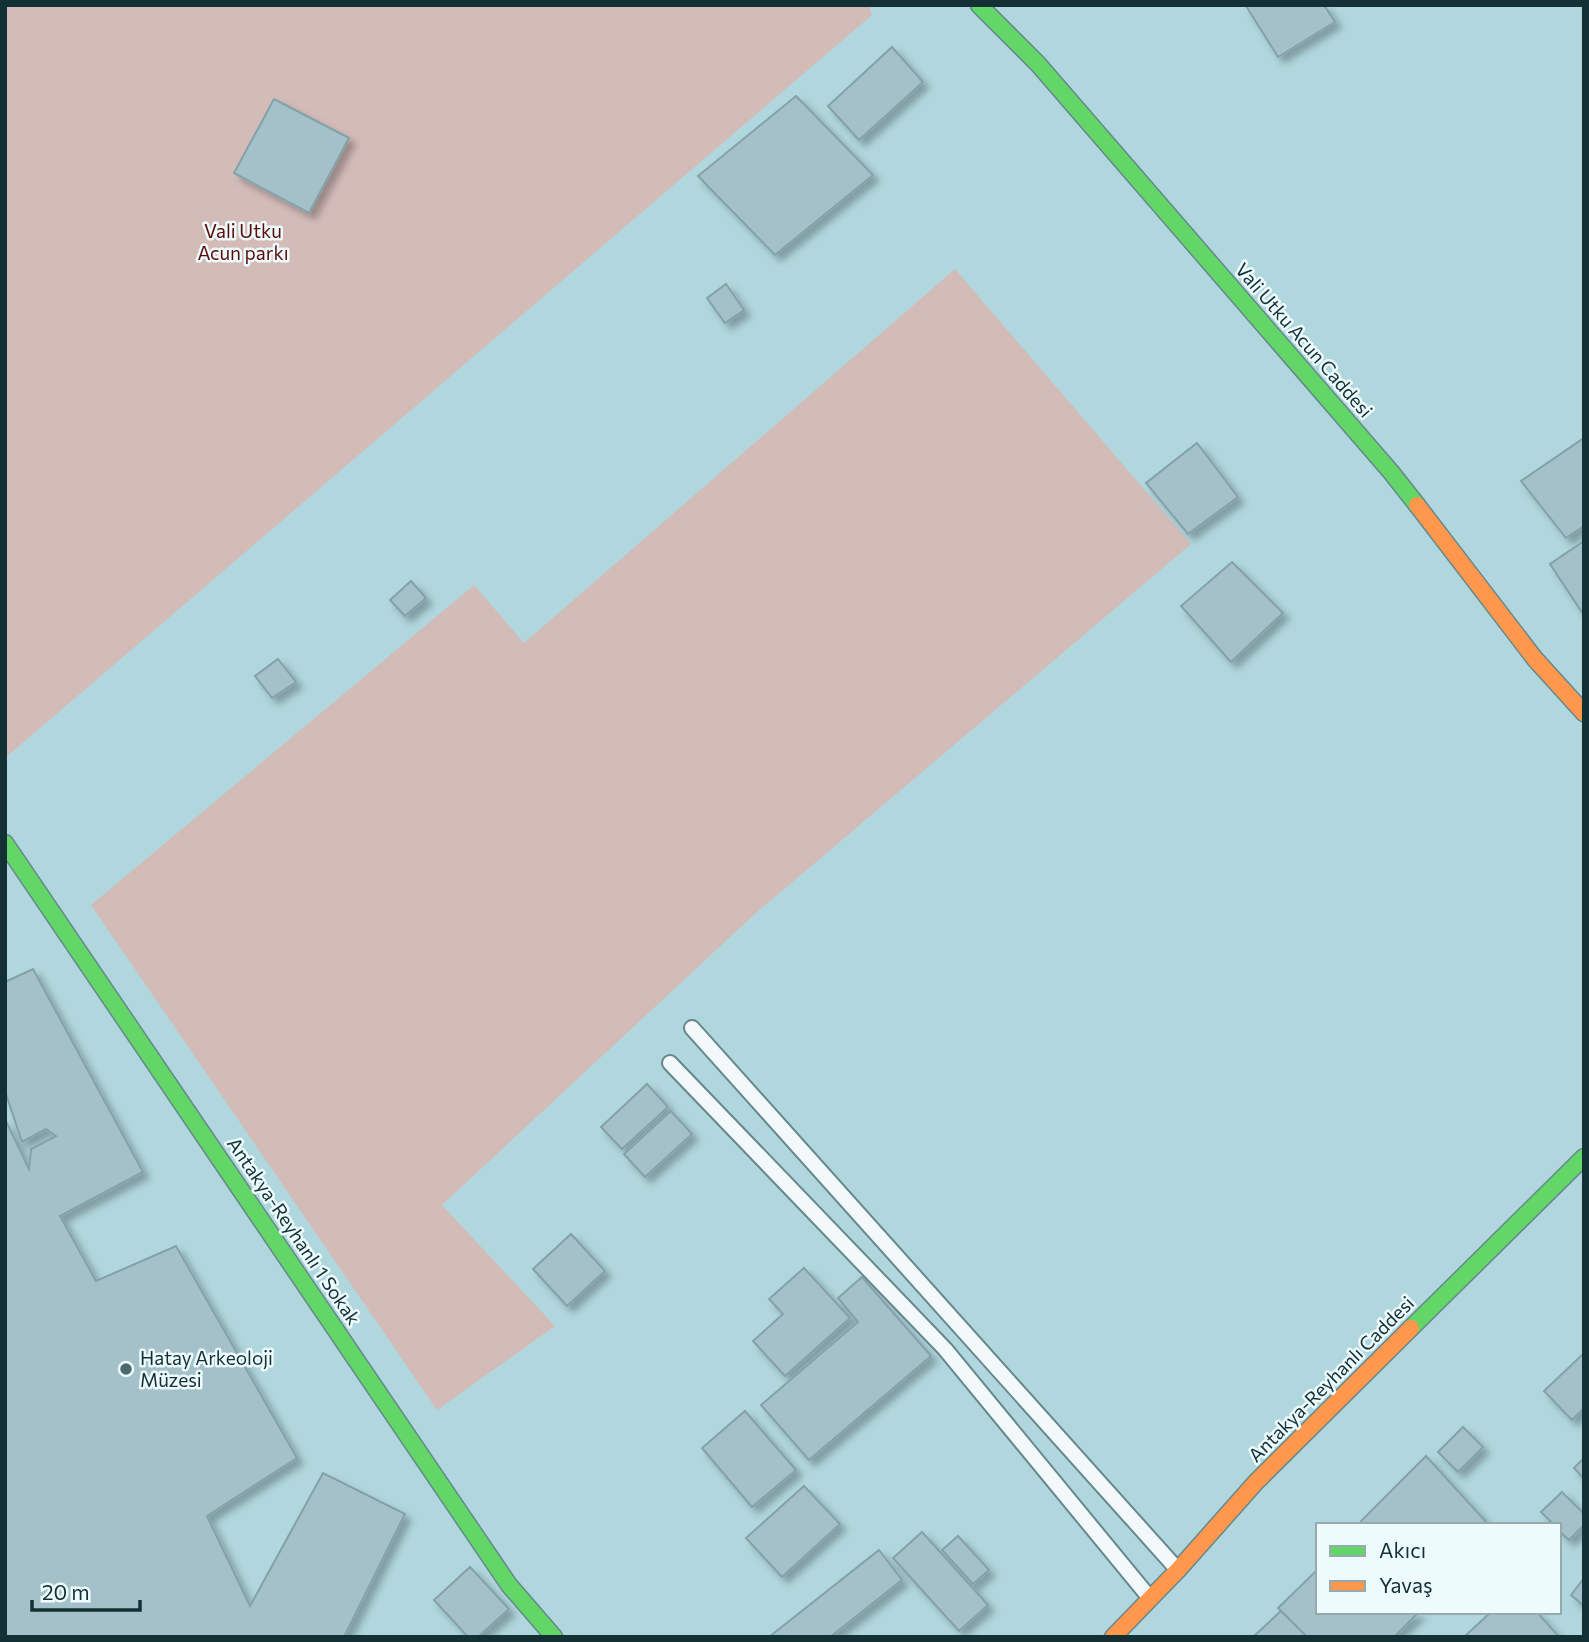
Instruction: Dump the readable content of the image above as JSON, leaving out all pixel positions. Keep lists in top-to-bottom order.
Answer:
{
  "streets": {
    "street": ["Vali Utku Acun Caddesi", "Antakya-Reyhanlı 1 Sokak", "Antakya-Reyhanlı Caddesi"]
  },
  "parks": ["Vali Utku Acun parkı"],
  "places": ["Hatay Arkeoloji Müzesi"],
  "legend": ["Akıcı", "Yavaş"],
  "scale_bar": "20 m"
}
